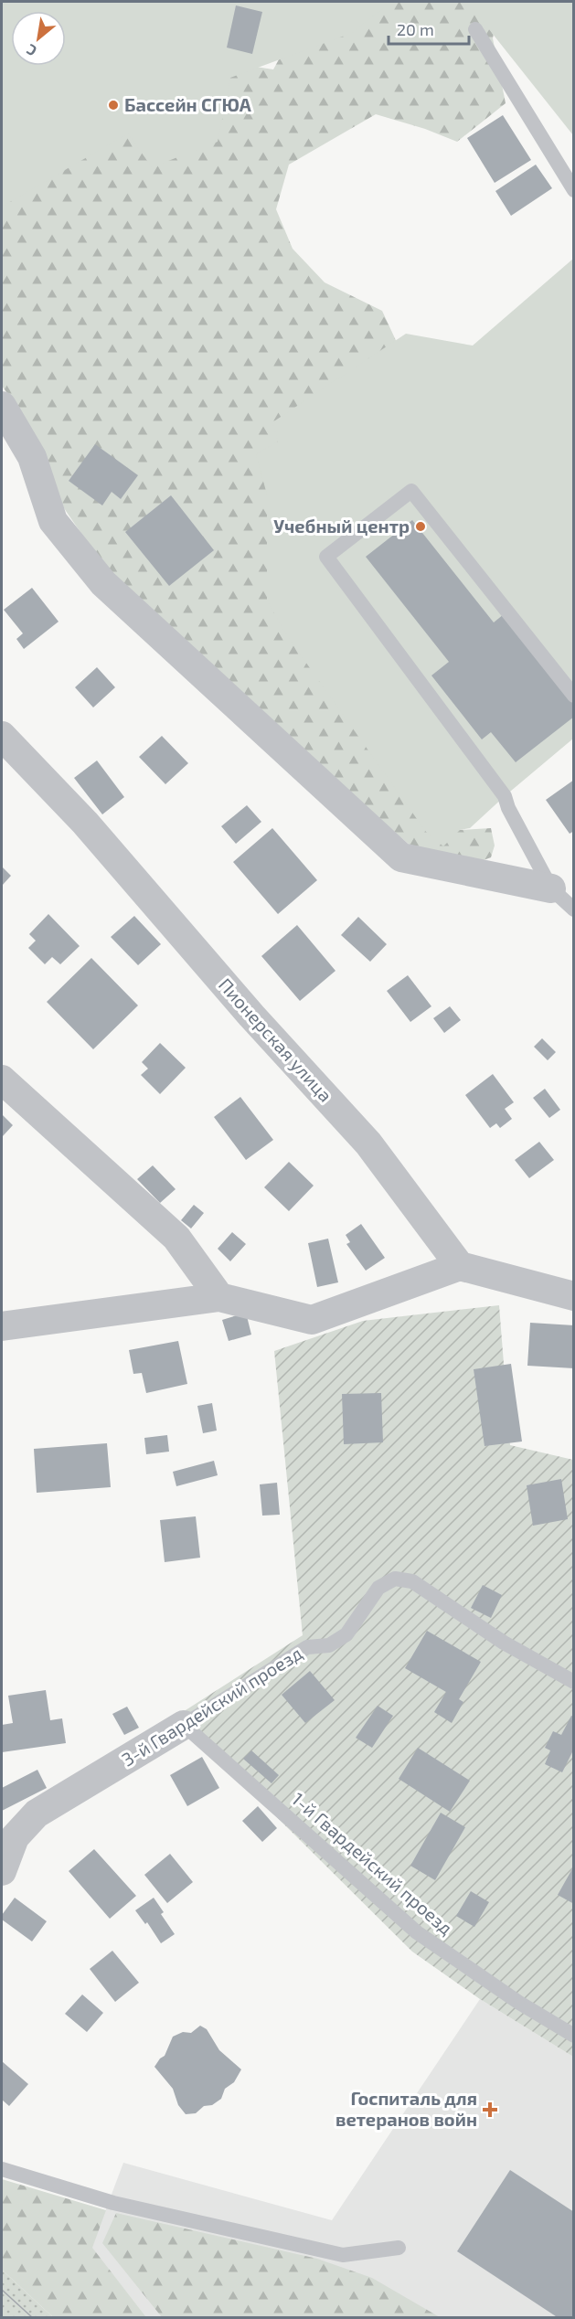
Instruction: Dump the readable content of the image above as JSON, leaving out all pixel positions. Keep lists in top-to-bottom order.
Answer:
{
  "streets": {
    "street": ["Пионерская улица", "3-й Гвардейский проезд"],
    "lane": ["1-й Гвардейский проезд"]
  },
  "crossings": [
    ["3-й Гвардейский проезд", "1-й Гвардейский проезд"]
  ],
  "places": {
    "other": ["Бассейн СГЮА", "Учебный центр"],
    "health": ["Госпиталь для ветеранов войн"]
  },
  "scale_bar": "20 m",
  "north": "bottom left"
}
